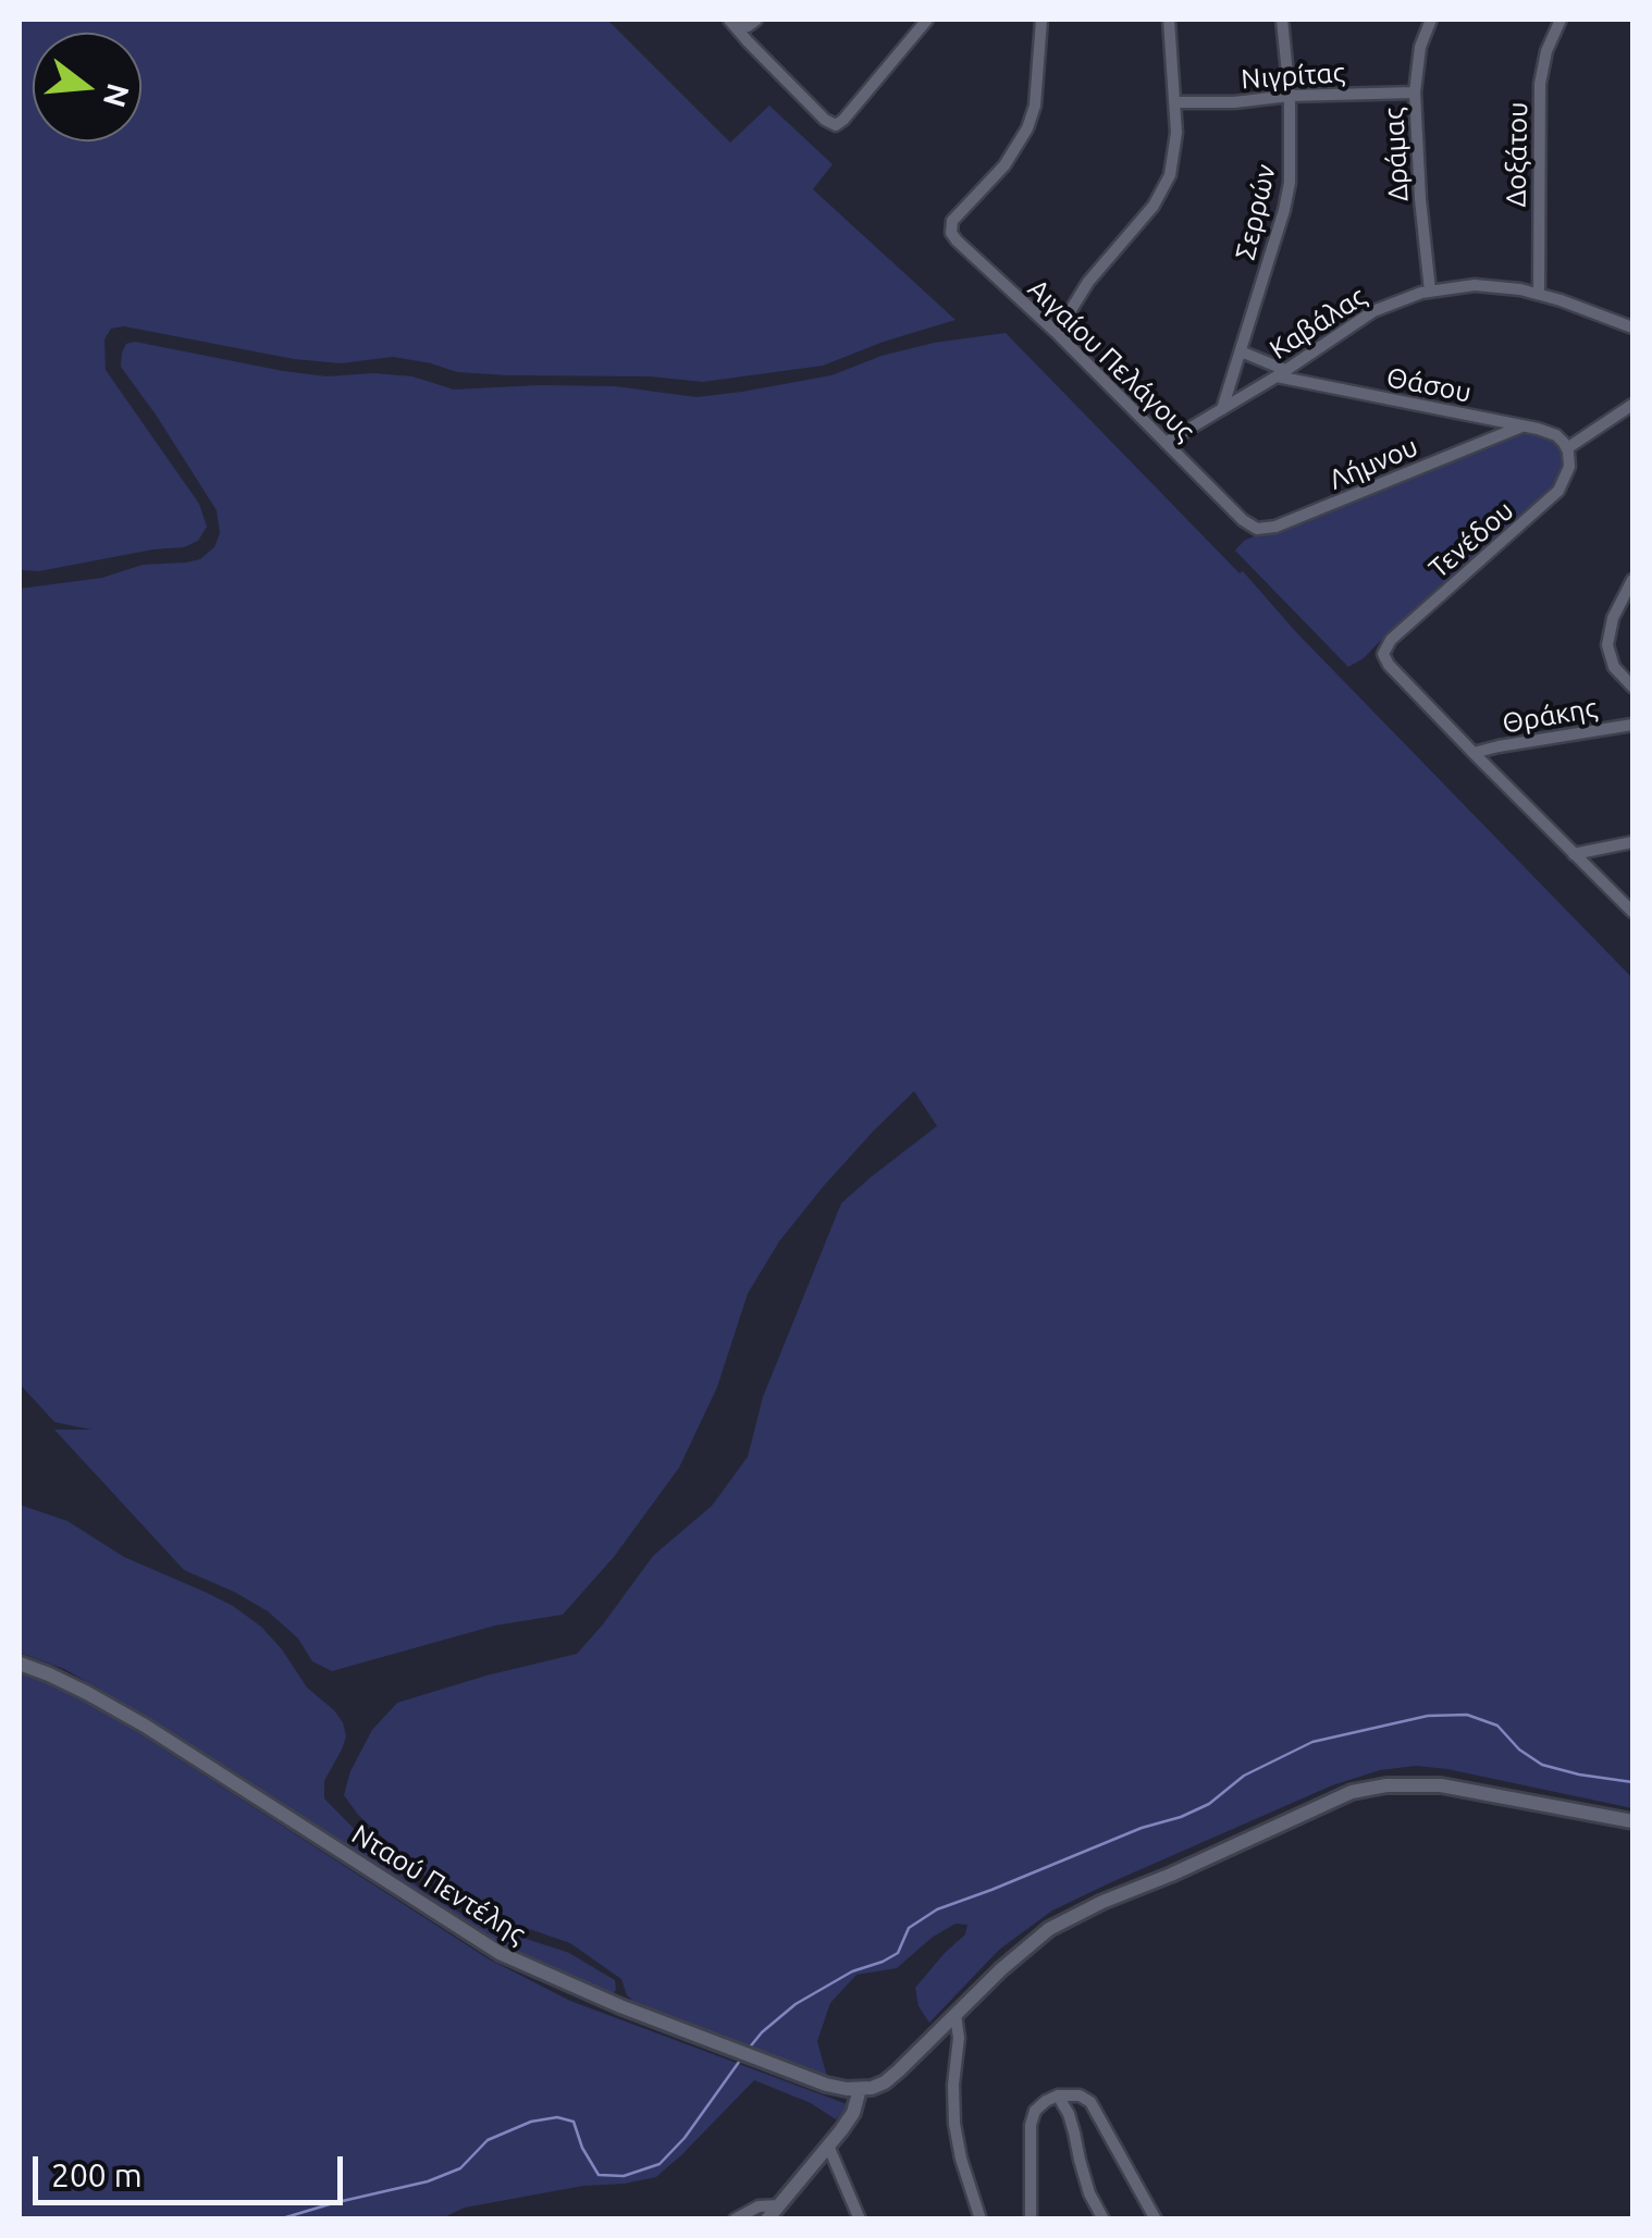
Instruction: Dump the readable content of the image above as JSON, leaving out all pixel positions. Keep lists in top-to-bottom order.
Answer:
{
  "streets": {
    "street": [
      "Νιγρίτας",
      "Δράμας",
      "Δοξάτου",
      "Σερρών",
      "Καβάλας",
      "Αιγαίου Πελάγους",
      "Θάσου",
      "Λήμνου",
      "Τενέδου",
      "Θράκης",
      "Νταού Πεντέλης"
    ]
  },
  "crossings": [
    ["Νιγρίτας", "Δράμας"],
    ["Νιγρίτας", "Σερρών"],
    ["Δράμας", "Καβάλας"],
    ["Δοξάτου", "Καβάλας"],
    ["Σερρών", "Καβάλας"],
    ["Σερρών", "Θάσου"],
    ["Καβάλας", "Αιγαίου Πελάγους"],
    ["Καβάλας", "Θάσου"],
    ["Αιγαίου Πελάγους", "Λήμνου"],
    ["Θάσου", "Λήμνου"],
    ["Θάσου", "Τενέδου"],
    ["Τενέδου", "Θράκης"]
  ],
  "scale_bar": "200 m",
  "north": "right"
}
